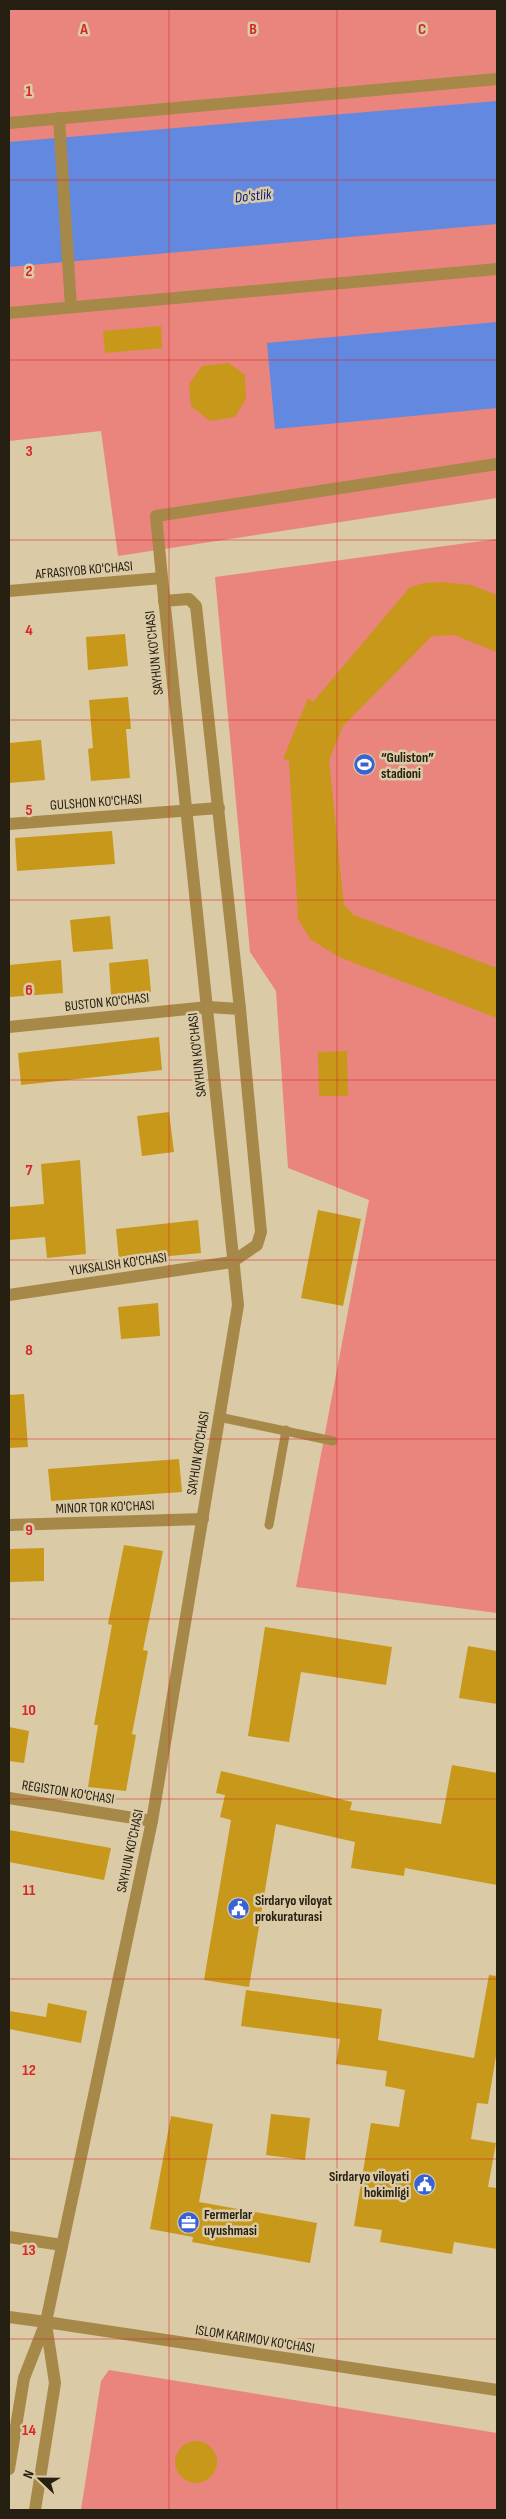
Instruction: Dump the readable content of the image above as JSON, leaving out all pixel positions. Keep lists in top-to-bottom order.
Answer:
{
  "streets": {
    "street": [
      "AFRASIYOB KO'CHASI",
      "SAYHUN KO'CHASI",
      "GULSHON KO'CHASI",
      "BUSTON KO'CHASI",
      "YUKSALISH KO'CHASI",
      "MINOR TOR KO'CHASI",
      "REGISTON KO'CHASI",
      "ISLOM KARIMOV KO'CHASI"
    ]
  },
  "crossings": [
    ["AFRASIYOB KO'CHASI", "SAYHUN KO'CHASI"],
    ["SAYHUN KO'CHASI", "GULSHON KO'CHASI"],
    ["SAYHUN KO'CHASI", "BUSTON KO'CHASI"],
    ["SAYHUN KO'CHASI", "YUKSALISH KO'CHASI"],
    ["SAYHUN KO'CHASI", "MINOR TOR KO'CHASI"],
    ["SAYHUN KO'CHASI", "REGISTON KO'CHASI"],
    ["SAYHUN KO'CHASI", "ISLOM KARIMOV KO'CHASI"]
  ],
  "water": ["Do'stlik"],
  "places": {
    "sports": ["“Guliston” stadioni"],
    "public building": ["Sirdaryo viloyat prokuraturasi", "Sirdaryo viloyati hokimligi"],
    "office": ["Fermerlar uyushmasi"]
  },
  "north": "left",
  "grid": {
    "columns": ["A", "B", "C"],
    "rows": [
      "1",
      "2",
      "3",
      "4",
      "5",
      "6",
      "7",
      "8",
      "9",
      "10",
      "11",
      "12",
      "13",
      "14"
    ]
  }
}
